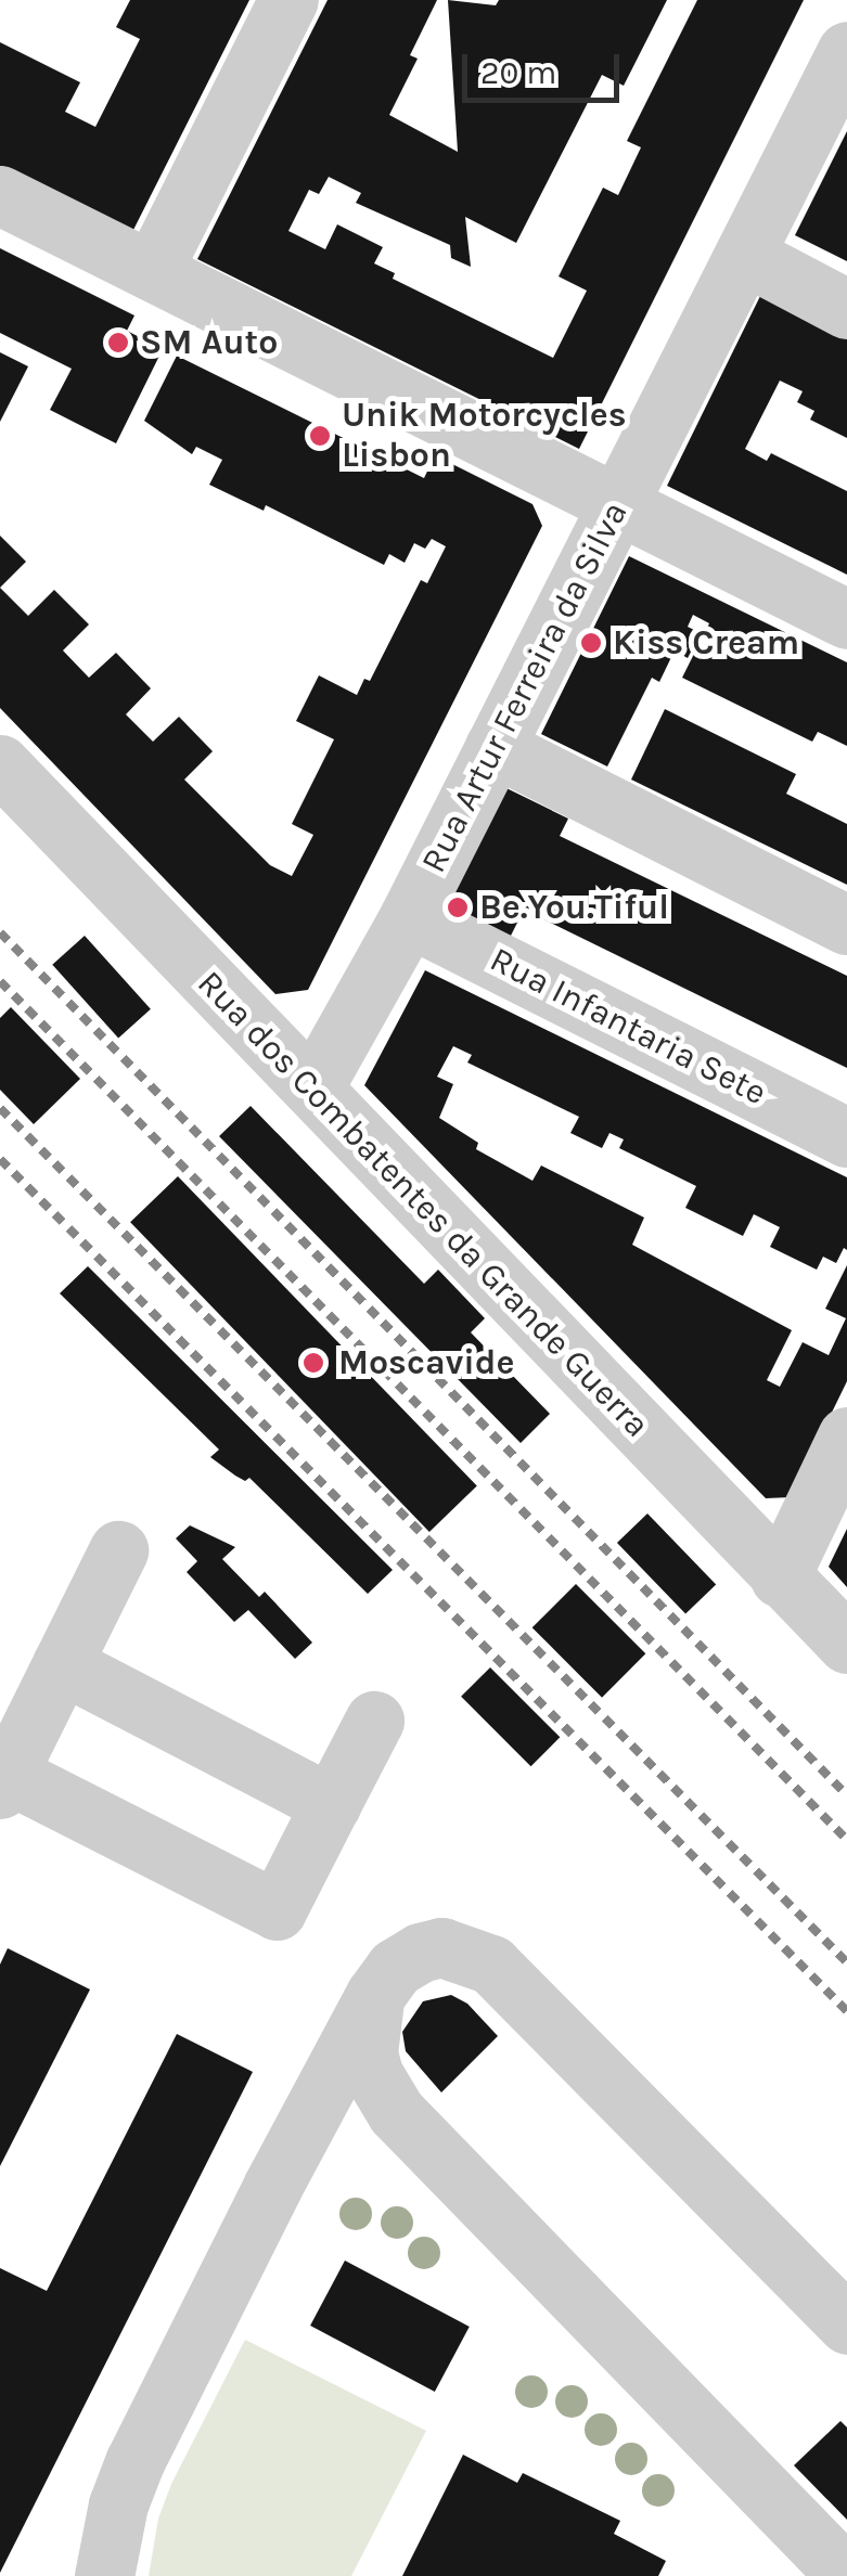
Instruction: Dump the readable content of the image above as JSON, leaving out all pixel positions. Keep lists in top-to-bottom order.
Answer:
{
  "streets": {
    "street": ["Rua Artur Ferreira da Silva", "Rua Infantaria Sete", "Rua dos Combatentes da Grande Guerra"]
  },
  "crossings": [
    ["Rua Artur Ferreira da Silva", "Rua Infantaria Sete"],
    ["Rua Artur Ferreira da Silva", "Rua dos Combatentes da Grande Guerra"]
  ],
  "places": [
    "SM Auto",
    "Unik Motorcycles Lisbon",
    "Kiss Cream",
    "Be.You.Tiful",
    "Moscavide"
  ],
  "scale_bar": "20 m"
}
